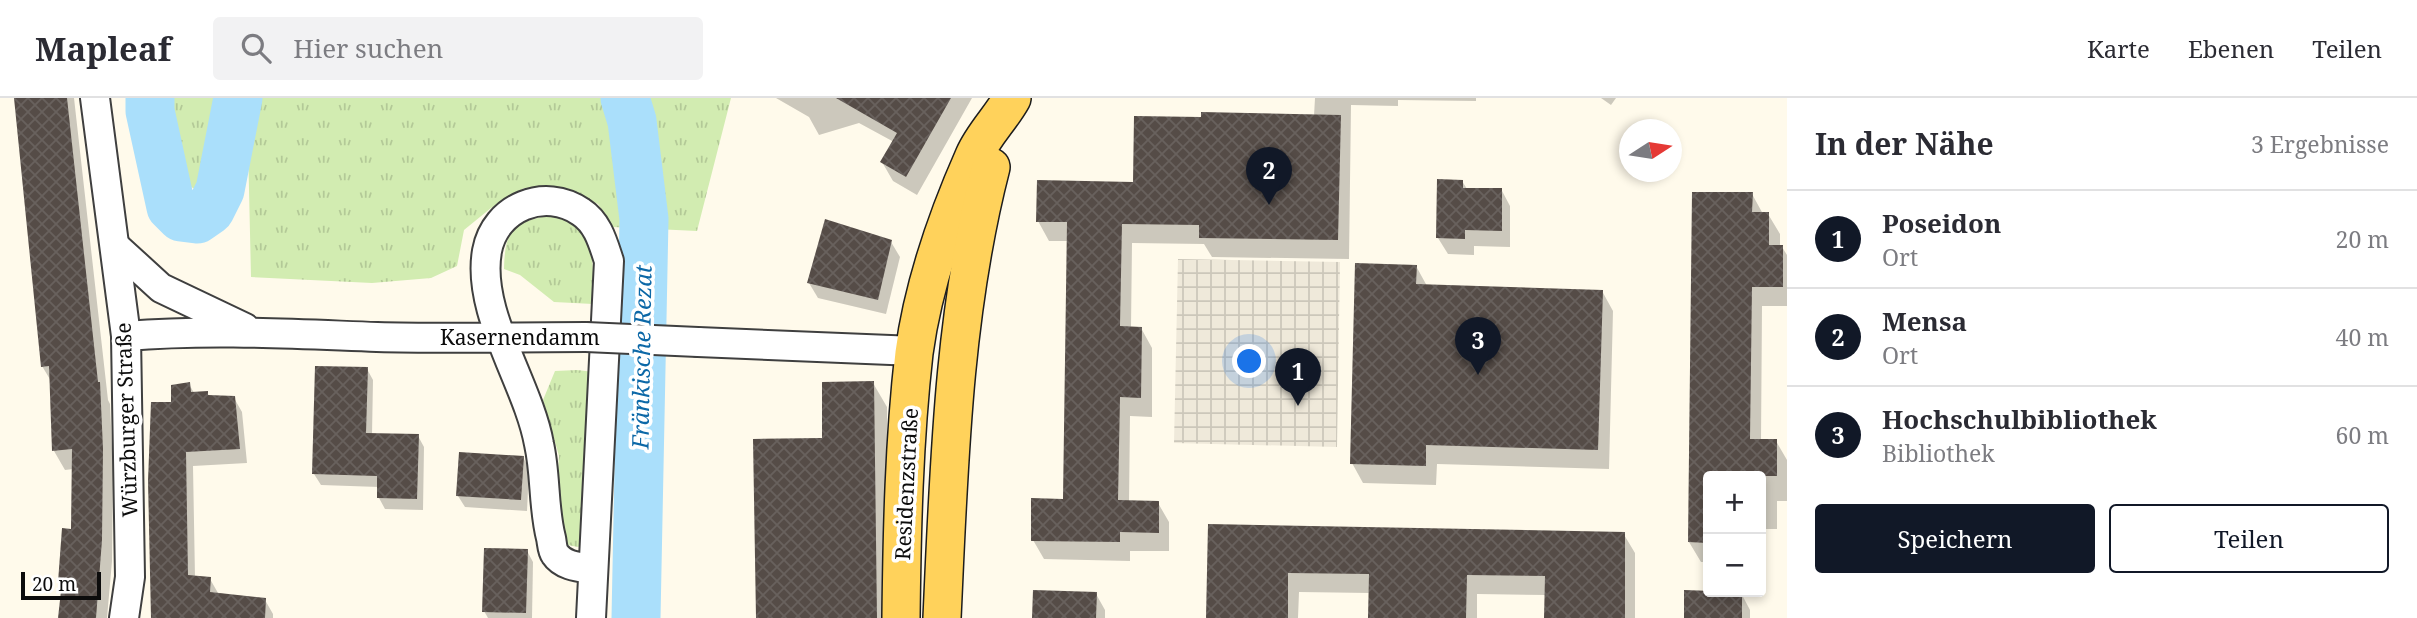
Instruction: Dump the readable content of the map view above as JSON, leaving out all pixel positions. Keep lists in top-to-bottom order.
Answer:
{
  "streets": {
    "main road": ["Residenzstraße"],
    "street": ["Kasernendamm", "Würzburger Straße"]
  },
  "crossings": [
    ["Kasernendamm", "Würzburger Straße"],
    ["Kasernendamm", "Residenzstraße"]
  ],
  "water": ["Fränkische Rezat"],
  "scale_bar": "20 m",
  "north": "right",
  "page": {
    "header": "Mapleaf",
    "search": "Hier suchen",
    "nav": ["Karte", "Ebenen", "Teilen"],
    "heading": ["In der Nähe", "3 Ergebnisse"],
    "pins": ["2", "3", "1"],
    "list": [
      {
        "mark": "1",
        "name": "Poseidon",
        "note": "Ort",
        "value": "20 m"
      },
      {
        "mark": "2",
        "name": "Mensa",
        "note": "Ort",
        "value": "40 m"
      },
      {
        "mark": "3",
        "name": "Hochschulbibliothek",
        "note": "Bibliothek",
        "value": "60 m"
      }
    ],
    "map_buttons": ["+", "−"],
    "buttons": ["Speichern", "Teilen"],
    "scale": "20 m"
  }
}
